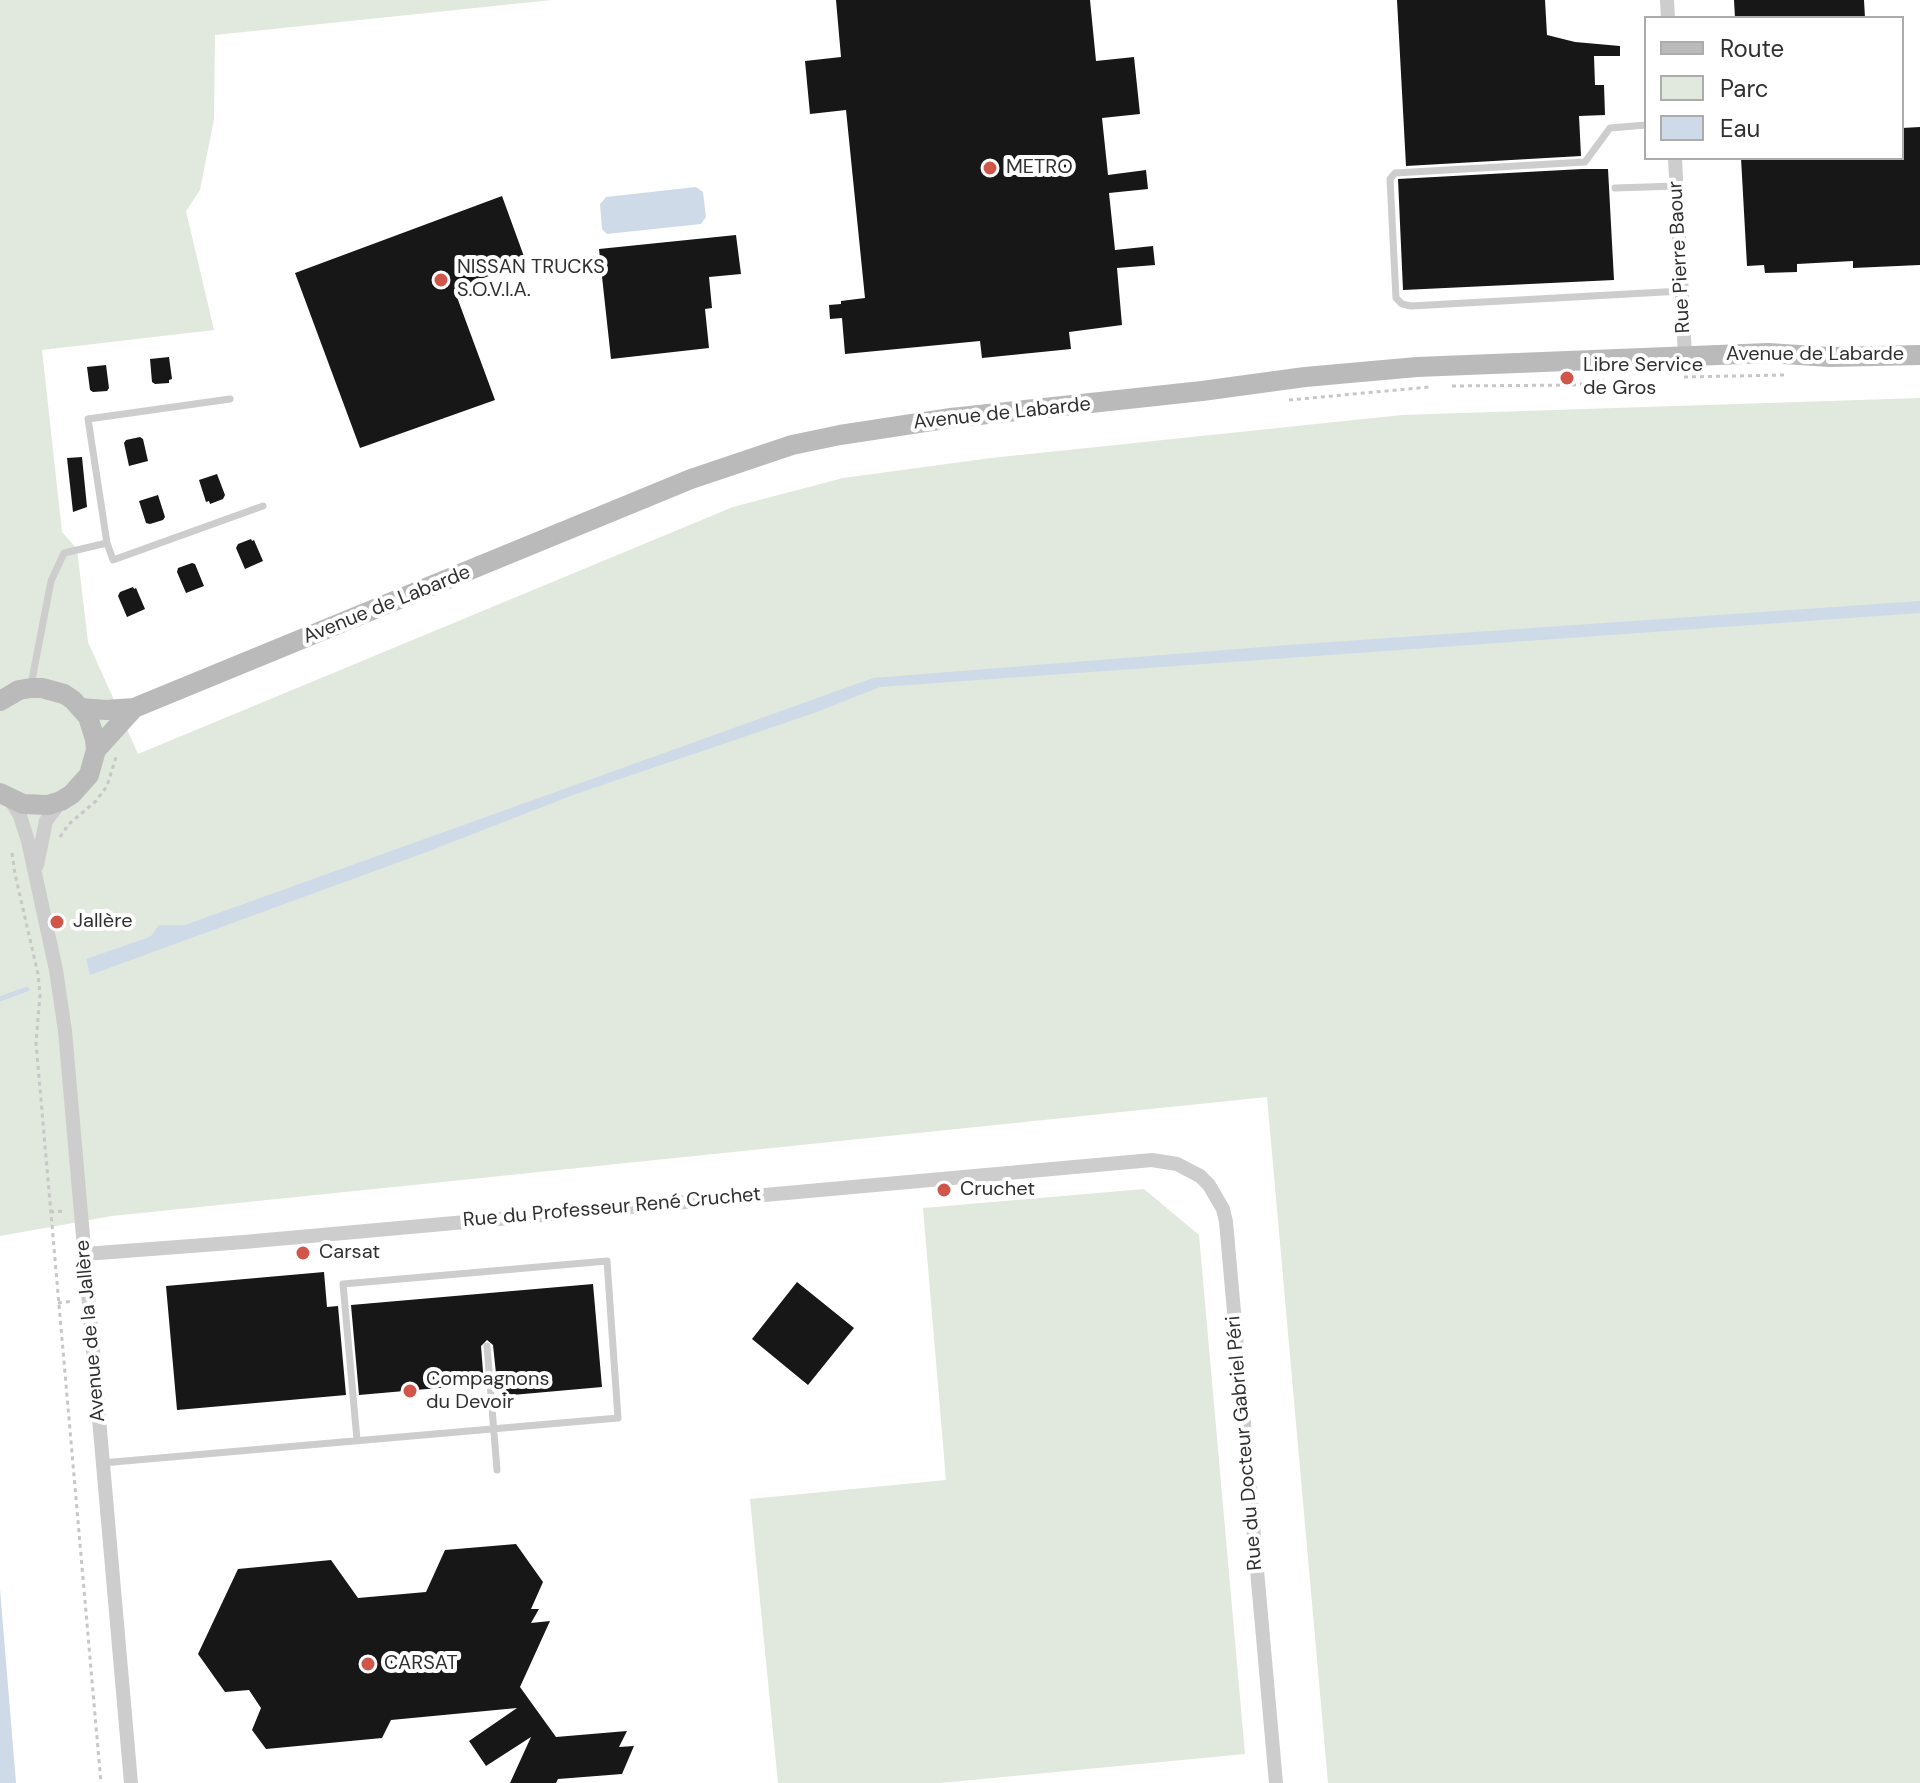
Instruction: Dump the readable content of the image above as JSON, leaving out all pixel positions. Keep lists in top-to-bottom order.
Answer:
{
  "streets": {
    "main road": ["Avenue de Labarde"],
    "street": [
      "Rue Pierre Baour",
      "Rue du Professeur René Cruchet",
      "Avenue de la Jallère",
      "Rue du Docteur Gabriel Péri"
    ]
  },
  "crossings": [
    ["Rue Pierre Baour", "Avenue de Labarde"],
    ["Avenue de Labarde", "Avenue de la Jallère"],
    ["Rue du Professeur René Cruchet", "Avenue de la Jallère"],
    ["Rue du Professeur René Cruchet", "Rue du Docteur Gabriel Péri"]
  ],
  "places": [
    "METRO",
    "NISSAN TRUCKS S.O.V.I.A.",
    "Libre Service de Gros",
    "Jallère",
    "Cruchet",
    "Carsat",
    "Compagnons du Devoir",
    "CARSAT"
  ],
  "legend": ["Route", "Parc", "Eau"]
}
